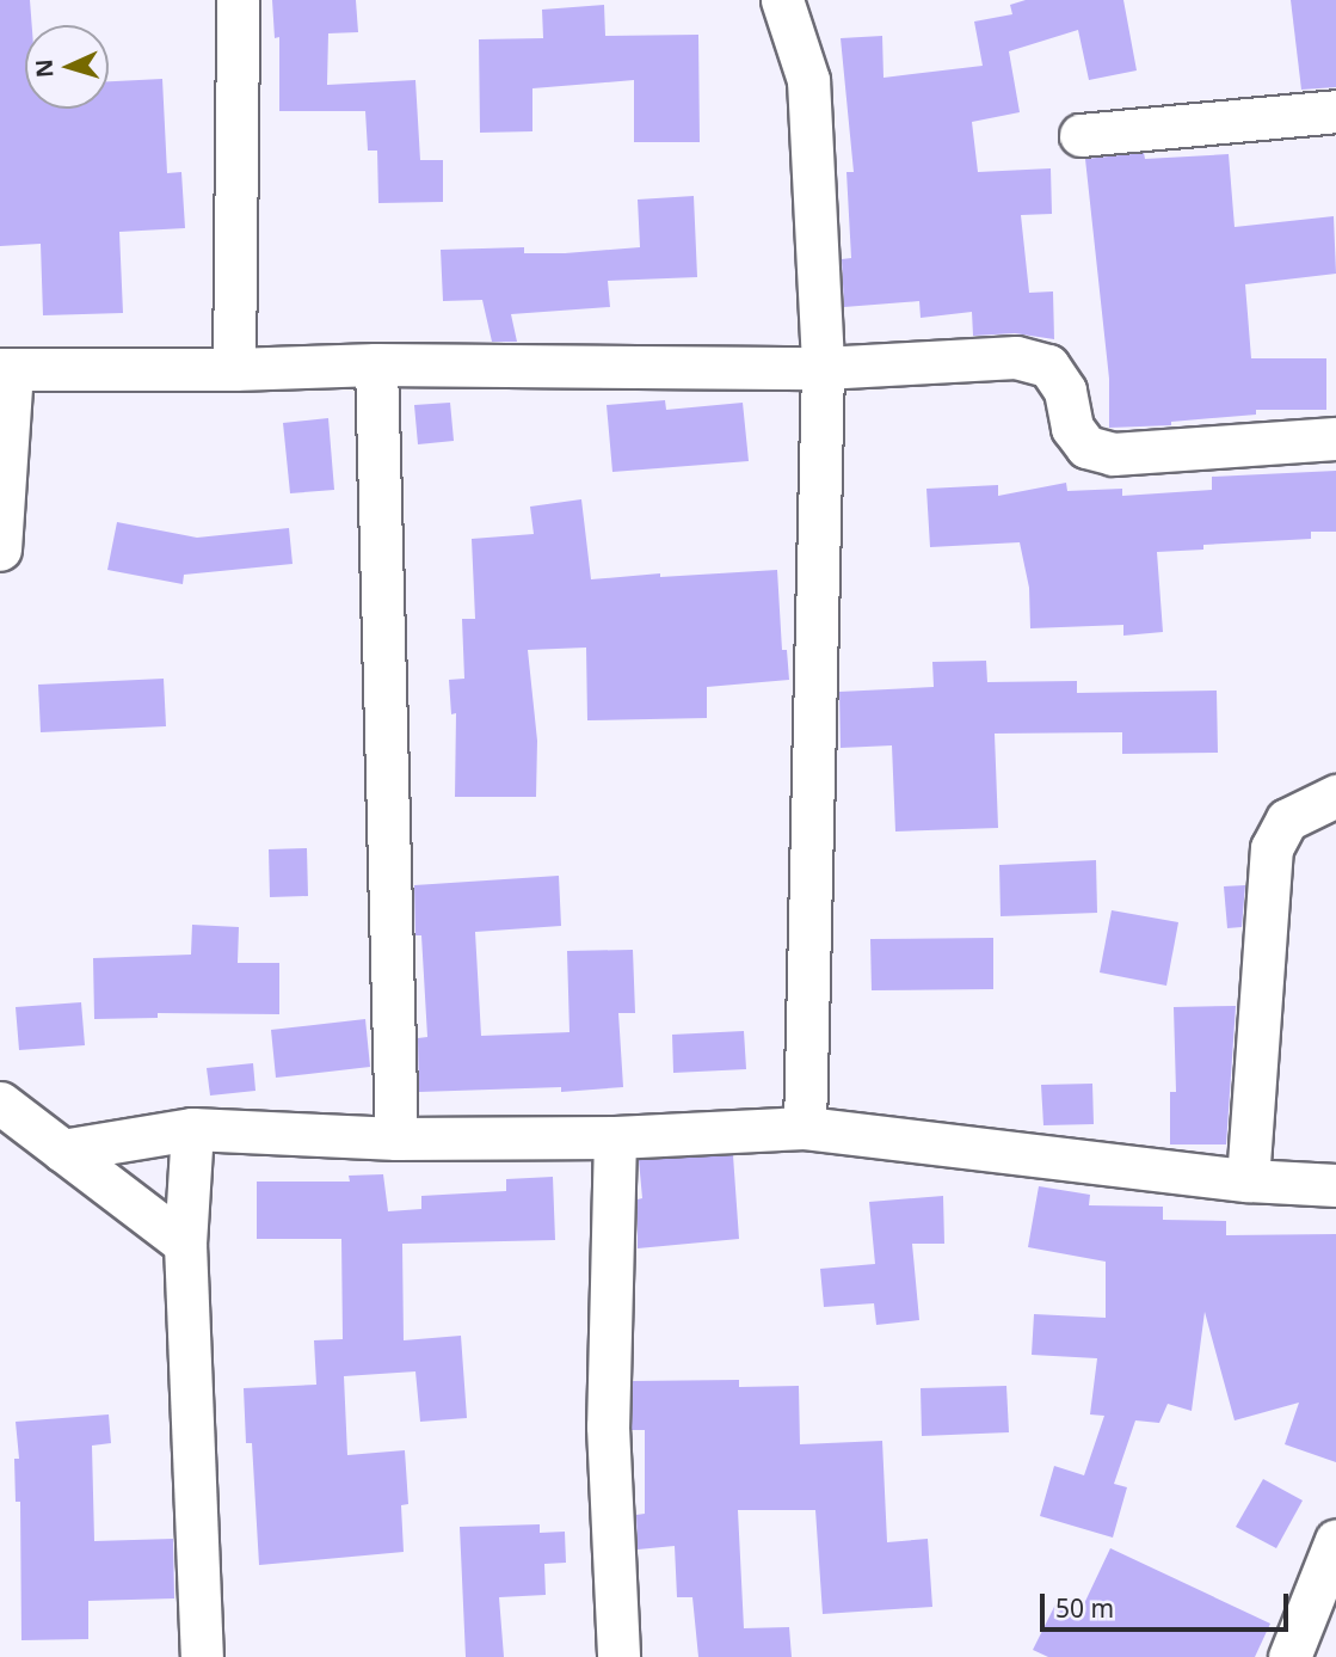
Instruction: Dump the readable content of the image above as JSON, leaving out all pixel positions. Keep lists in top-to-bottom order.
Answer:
{
  "scale_bar": "50 m",
  "north": "left"
}
